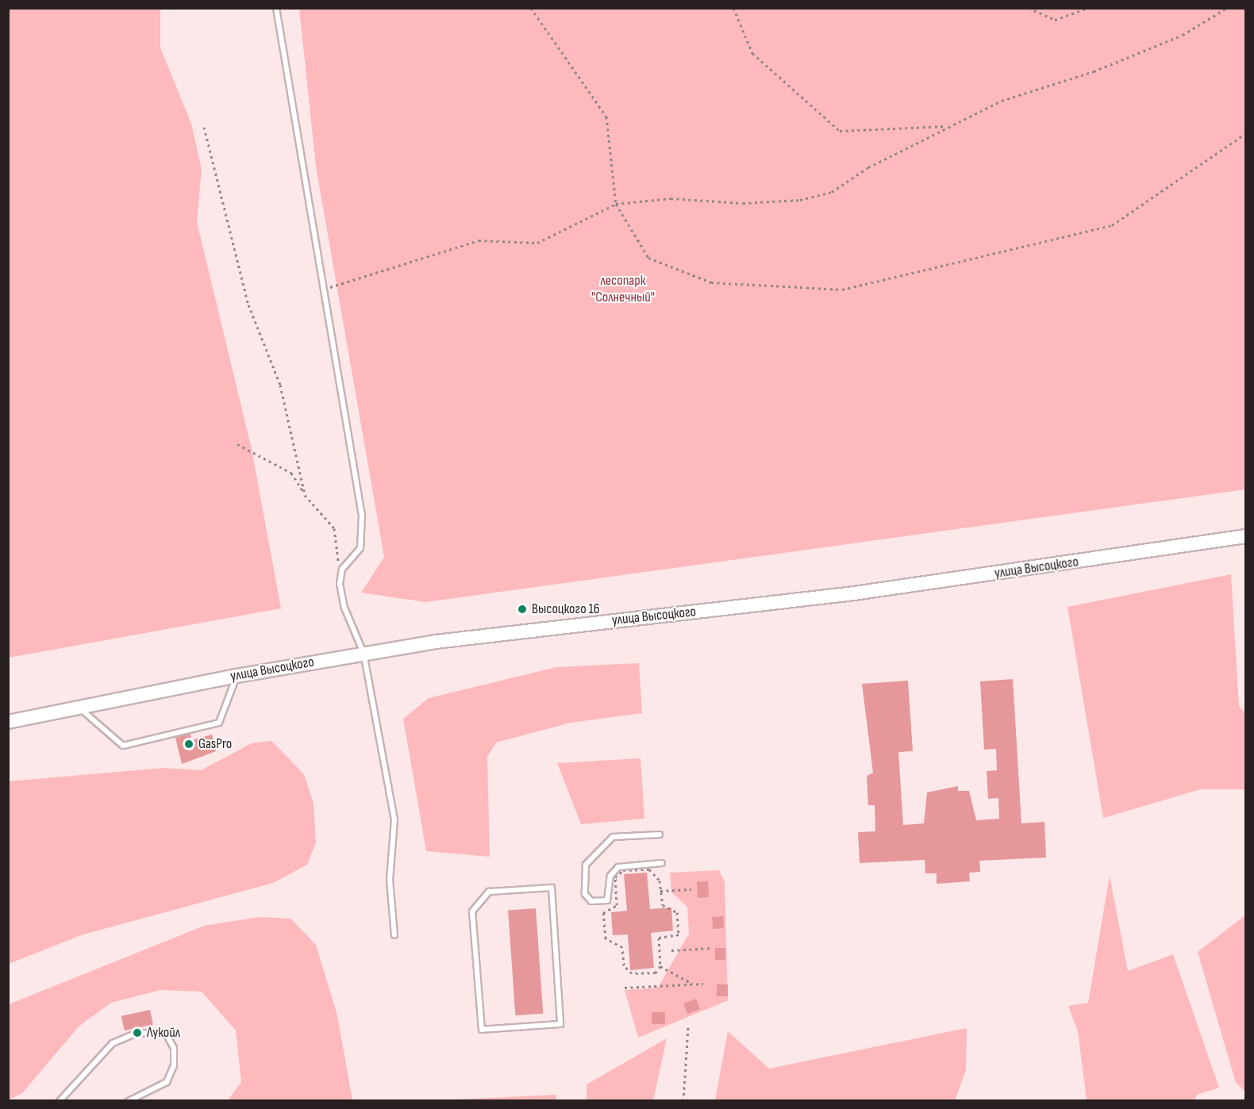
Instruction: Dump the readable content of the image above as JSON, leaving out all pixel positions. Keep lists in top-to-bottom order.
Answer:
{
  "streets": {
    "main road": ["улица Высоцкого"]
  },
  "parks": ["лесопарк \"Солнечный\""],
  "places": ["Высоцкого 16", "GasPro", "Лукойл"]
}
